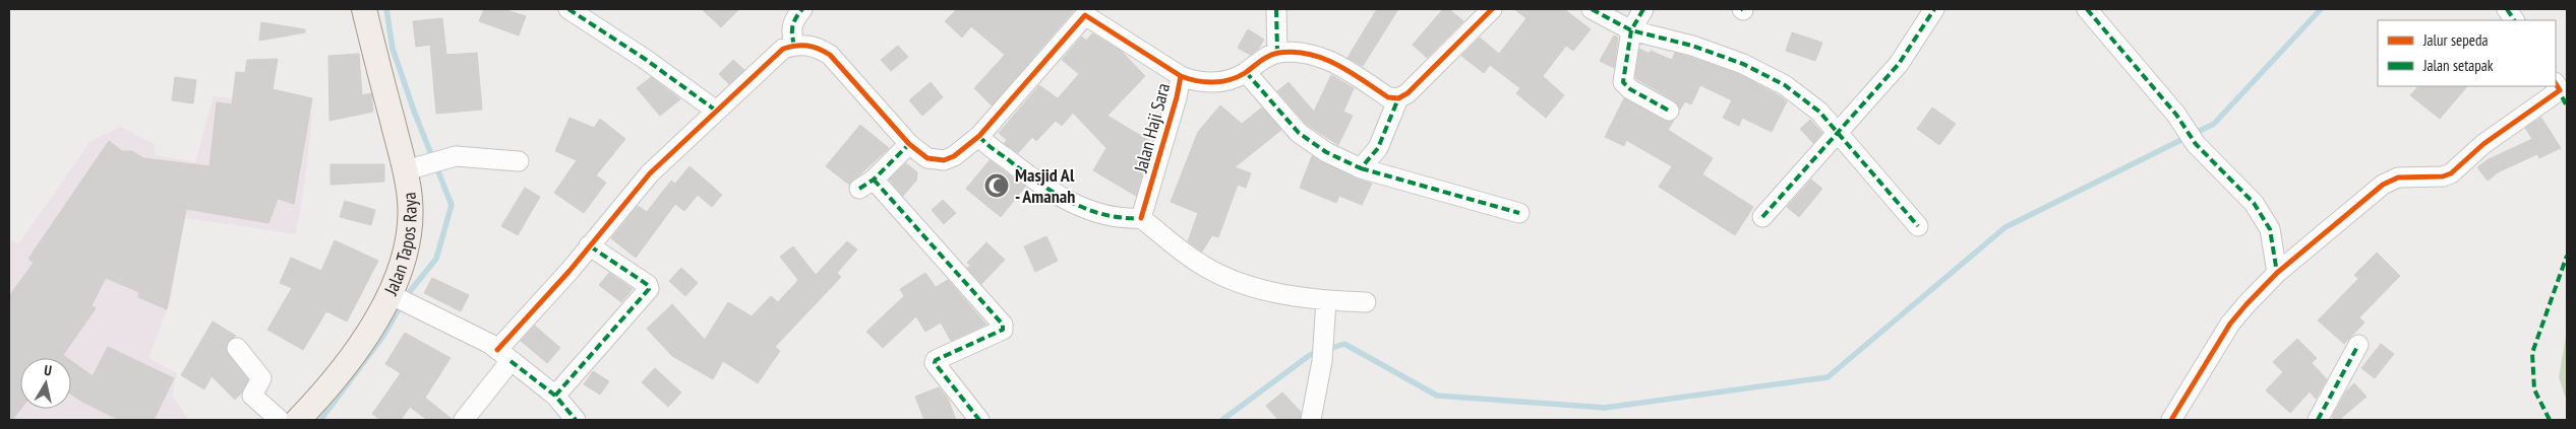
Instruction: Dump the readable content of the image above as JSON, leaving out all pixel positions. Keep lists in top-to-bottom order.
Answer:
{
  "streets": {
    "main road": ["Jalan Tapos Raya"],
    "street": ["Jalan Haji Sara"]
  },
  "places": {
    "mosque": ["Masjid Al - Amanah"]
  },
  "legend": ["Jalur sepeda", "Jalan setapak"],
  "north": "top"
}
